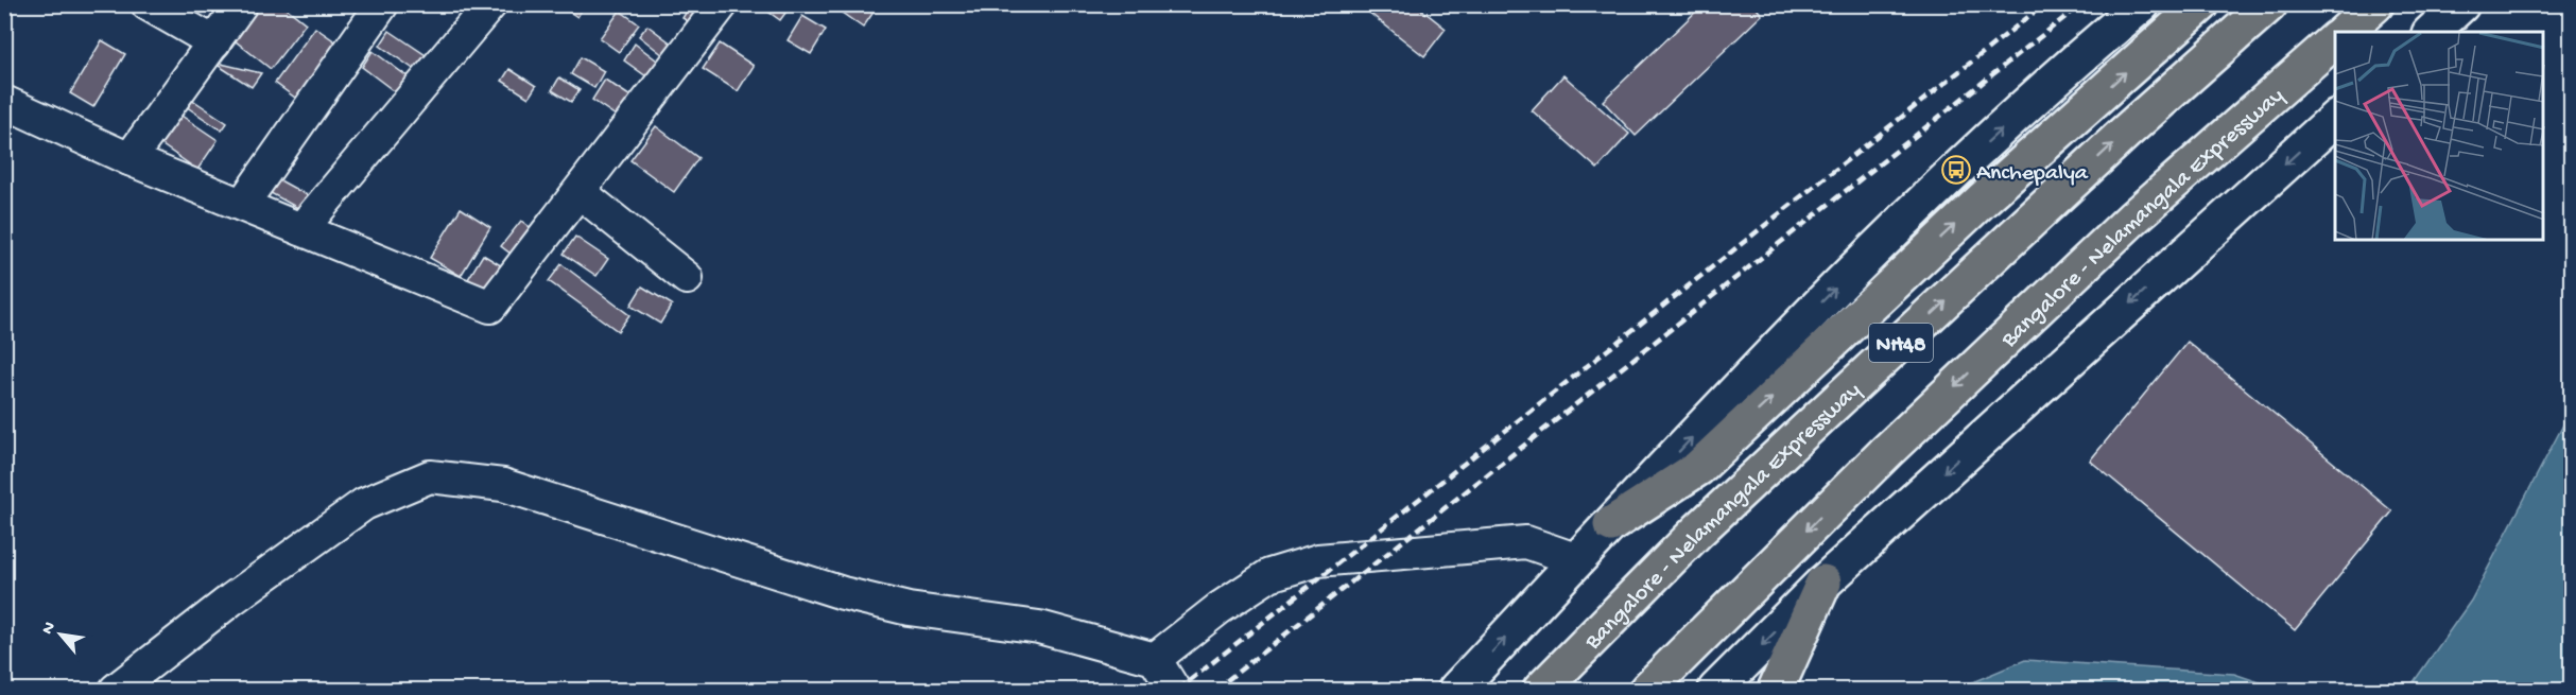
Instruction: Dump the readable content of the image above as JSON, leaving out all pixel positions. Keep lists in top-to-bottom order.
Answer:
{
  "streets": {
    "highway": ["Bangalore - Nelamangala Expressway", "NH48"]
  },
  "places": {
    "bus stop": ["Anchepalya"]
  },
  "north": "top left"
}
